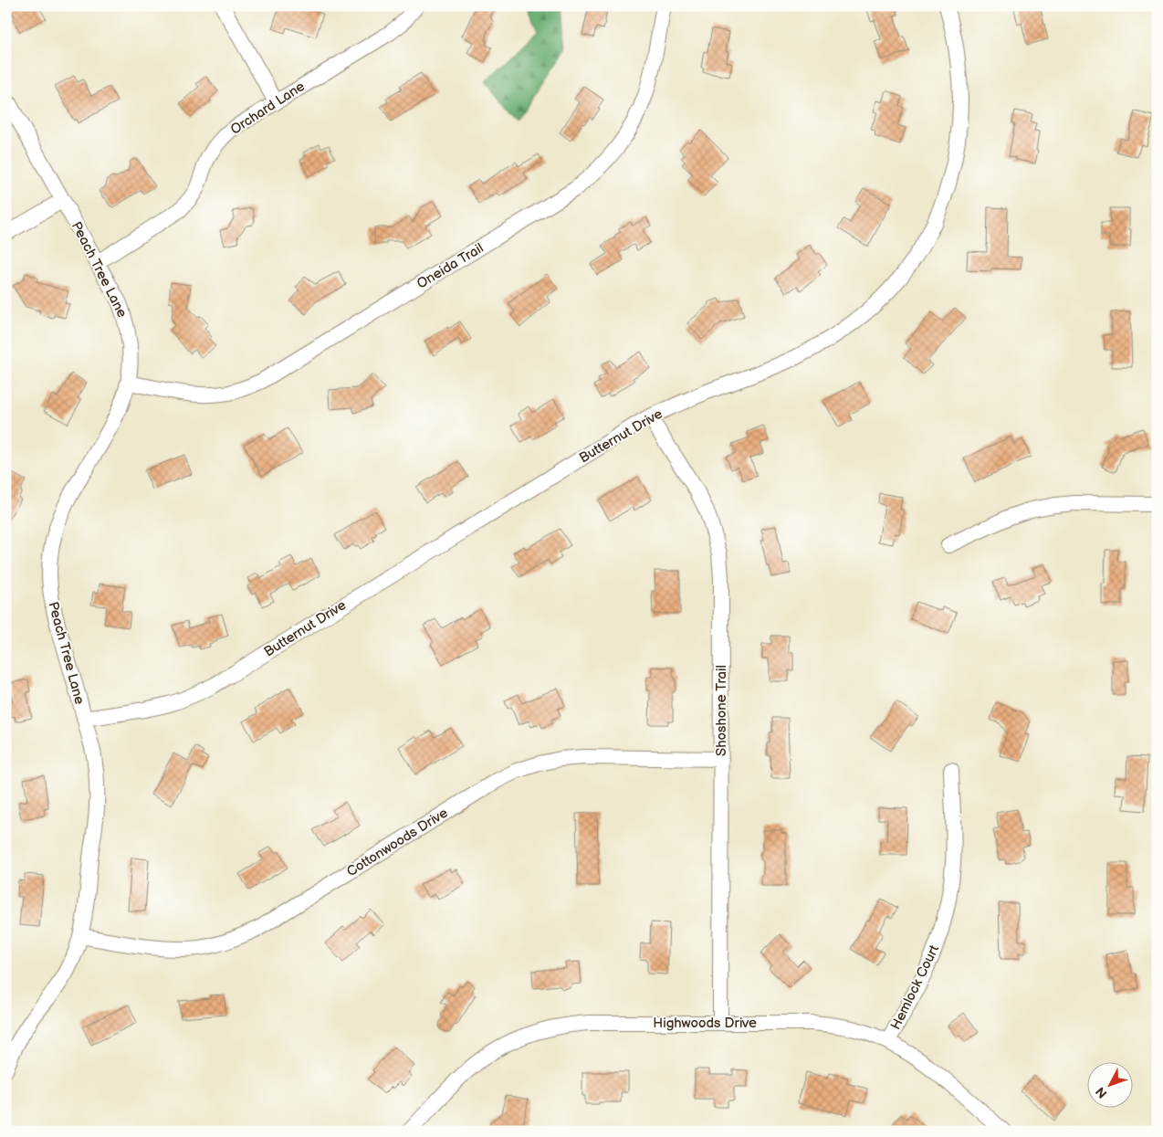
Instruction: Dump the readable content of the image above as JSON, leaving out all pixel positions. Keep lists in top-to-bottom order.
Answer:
{
  "streets": {
    "street": [
      "Orchard Lane",
      "Oneida Trail",
      "Peach Tree Lane",
      "Butternut Drive",
      "Shoshone Trail",
      "Cottonwoods Drive",
      "Hemlock Court",
      "Highwoods Drive"
    ]
  },
  "crossings": [
    ["Orchard Lane", "Peach Tree Lane"],
    ["Oneida Trail", "Peach Tree Lane"],
    ["Peach Tree Lane", "Butternut Drive"],
    ["Peach Tree Lane", "Cottonwoods Drive"],
    ["Butternut Drive", "Shoshone Trail"],
    ["Shoshone Trail", "Cottonwoods Drive"],
    ["Shoshone Trail", "Highwoods Drive"],
    ["Hemlock Court", "Highwoods Drive"]
  ],
  "north": "bottom left"
}
